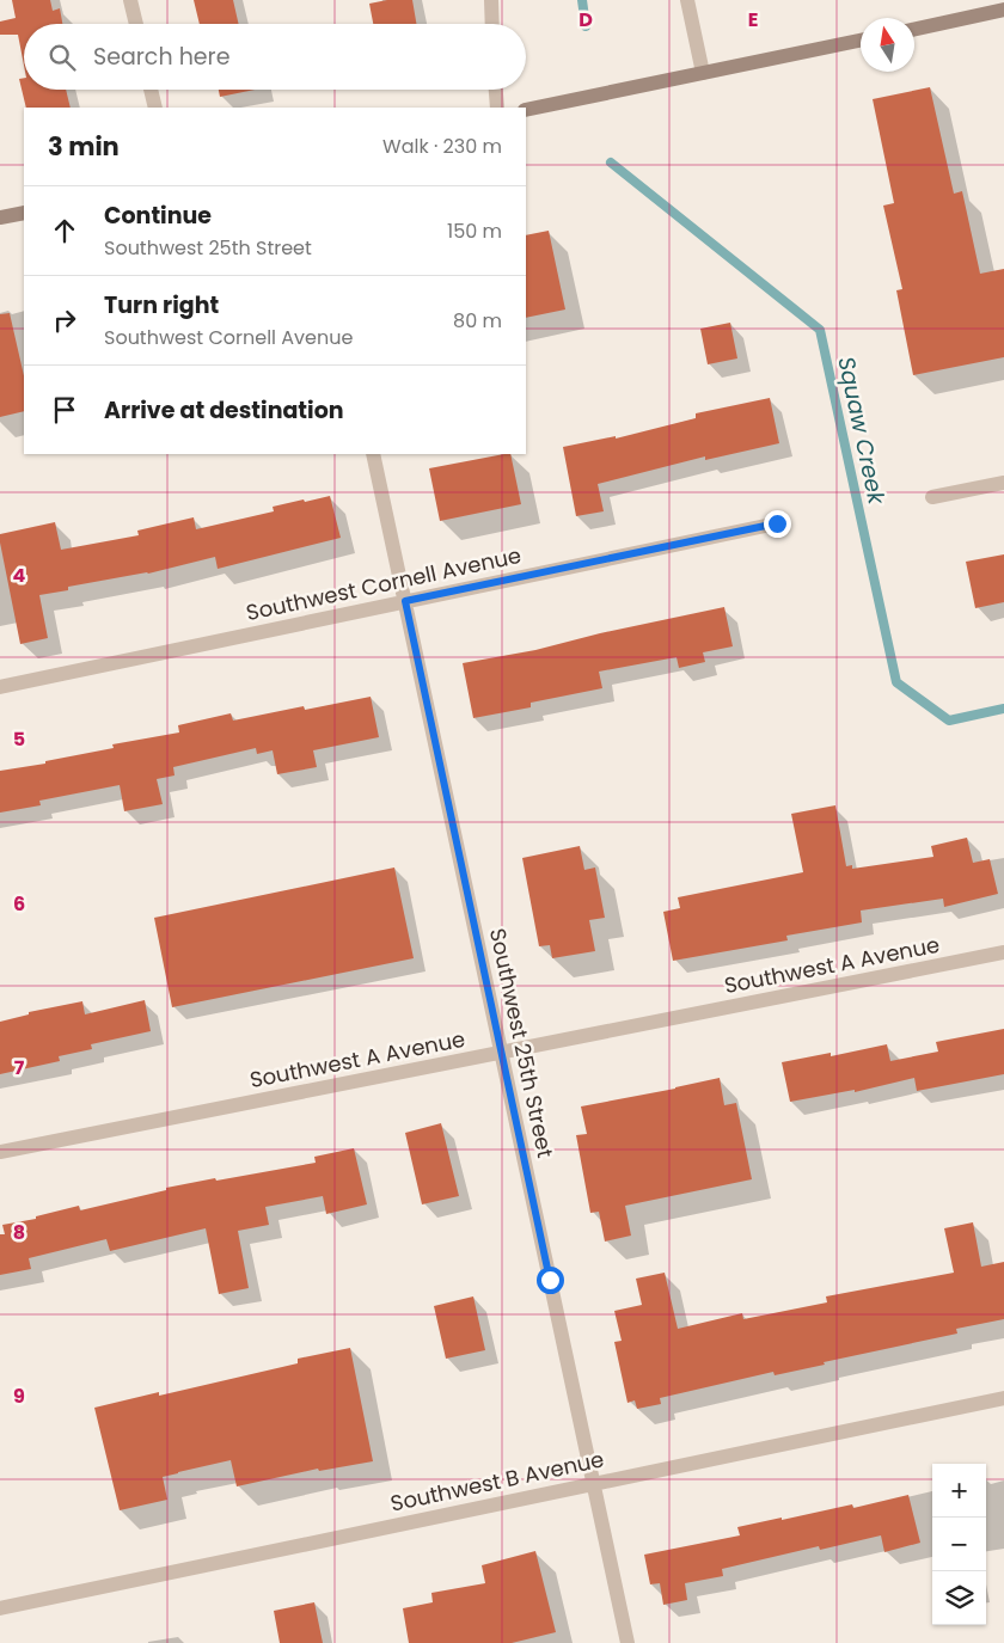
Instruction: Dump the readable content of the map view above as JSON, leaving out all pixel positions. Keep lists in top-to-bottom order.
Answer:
{
  "streets": {
    "street": [
      "Southwest Cornell Avenue",
      "Southwest A Avenue",
      "Southwest 25th Street",
      "Southwest B Avenue"
    ]
  },
  "crossings": [
    ["Southwest Cornell Avenue", "Southwest 25th Street"],
    ["Southwest A Avenue", "Southwest 25th Street"],
    ["Southwest 25th Street", "Southwest B Avenue"]
  ],
  "water": ["Squaw Creek"],
  "north": "top",
  "page": {
    "search": "Search here",
    "heading": ["3 min", "Walk · 230 m"],
    "list": [
      ["Continue", "Southwest 25th Street", "150 m"],
      ["Turn right", "Southwest Cornell Avenue", "80 m"],
      "Arrive at destination"
    ],
    "map_buttons": ["+", "−"]
  },
  "grid": {
    "columns": ["D", "E"],
    "rows": [
      "4",
      "5",
      "6",
      "7",
      "8",
      "9"
    ]
  }
}
